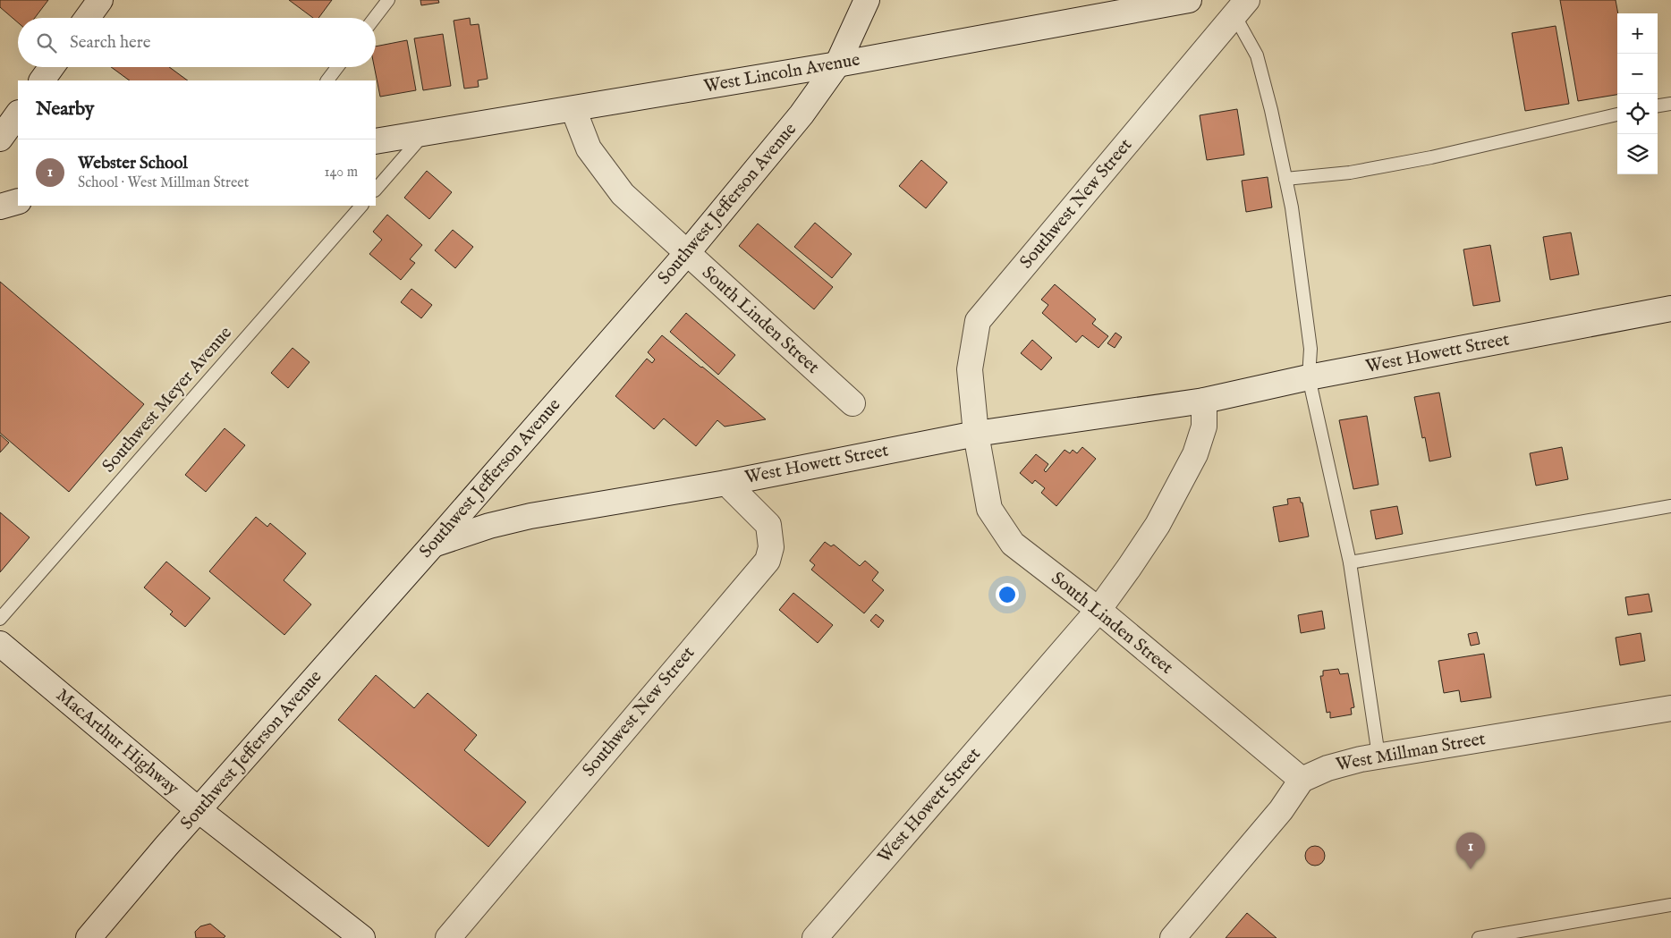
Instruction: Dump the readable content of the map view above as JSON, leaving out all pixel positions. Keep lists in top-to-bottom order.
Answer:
{
  "streets": {
    "main road": [
      "West Lincoln Avenue",
      "Southwest Jefferson Avenue",
      "Southwest New Street",
      "South Linden Street",
      "West Howett Street",
      "MacArthur Highway",
      "West Millman Street"
    ],
    "lane": ["Southwest Meyer Avenue"]
  },
  "crossings": [
    ["West Lincoln Avenue", "Southwest Jefferson Avenue"],
    ["West Lincoln Avenue", "South Linden Street"],
    ["Southwest Jefferson Avenue", "South Linden Street"],
    ["Southwest Jefferson Avenue", "West Howett Street"],
    ["Southwest Jefferson Avenue", "MacArthur Highway"],
    ["Southwest New Street", "South Linden Street"],
    ["Southwest New Street", "West Howett Street"],
    ["South Linden Street", "West Howett Street"],
    ["South Linden Street", "West Millman Street"]
  ],
  "page": {
    "map_buttons": ["+", "−"],
    "search": "Search here",
    "heading": "Nearby",
    "list": [
      {
        "mark": "1",
        "name": "Webster School",
        "note": "School · West Millman Street",
        "value": "140 m"
      }
    ],
    "pins": "1"
  }
}
